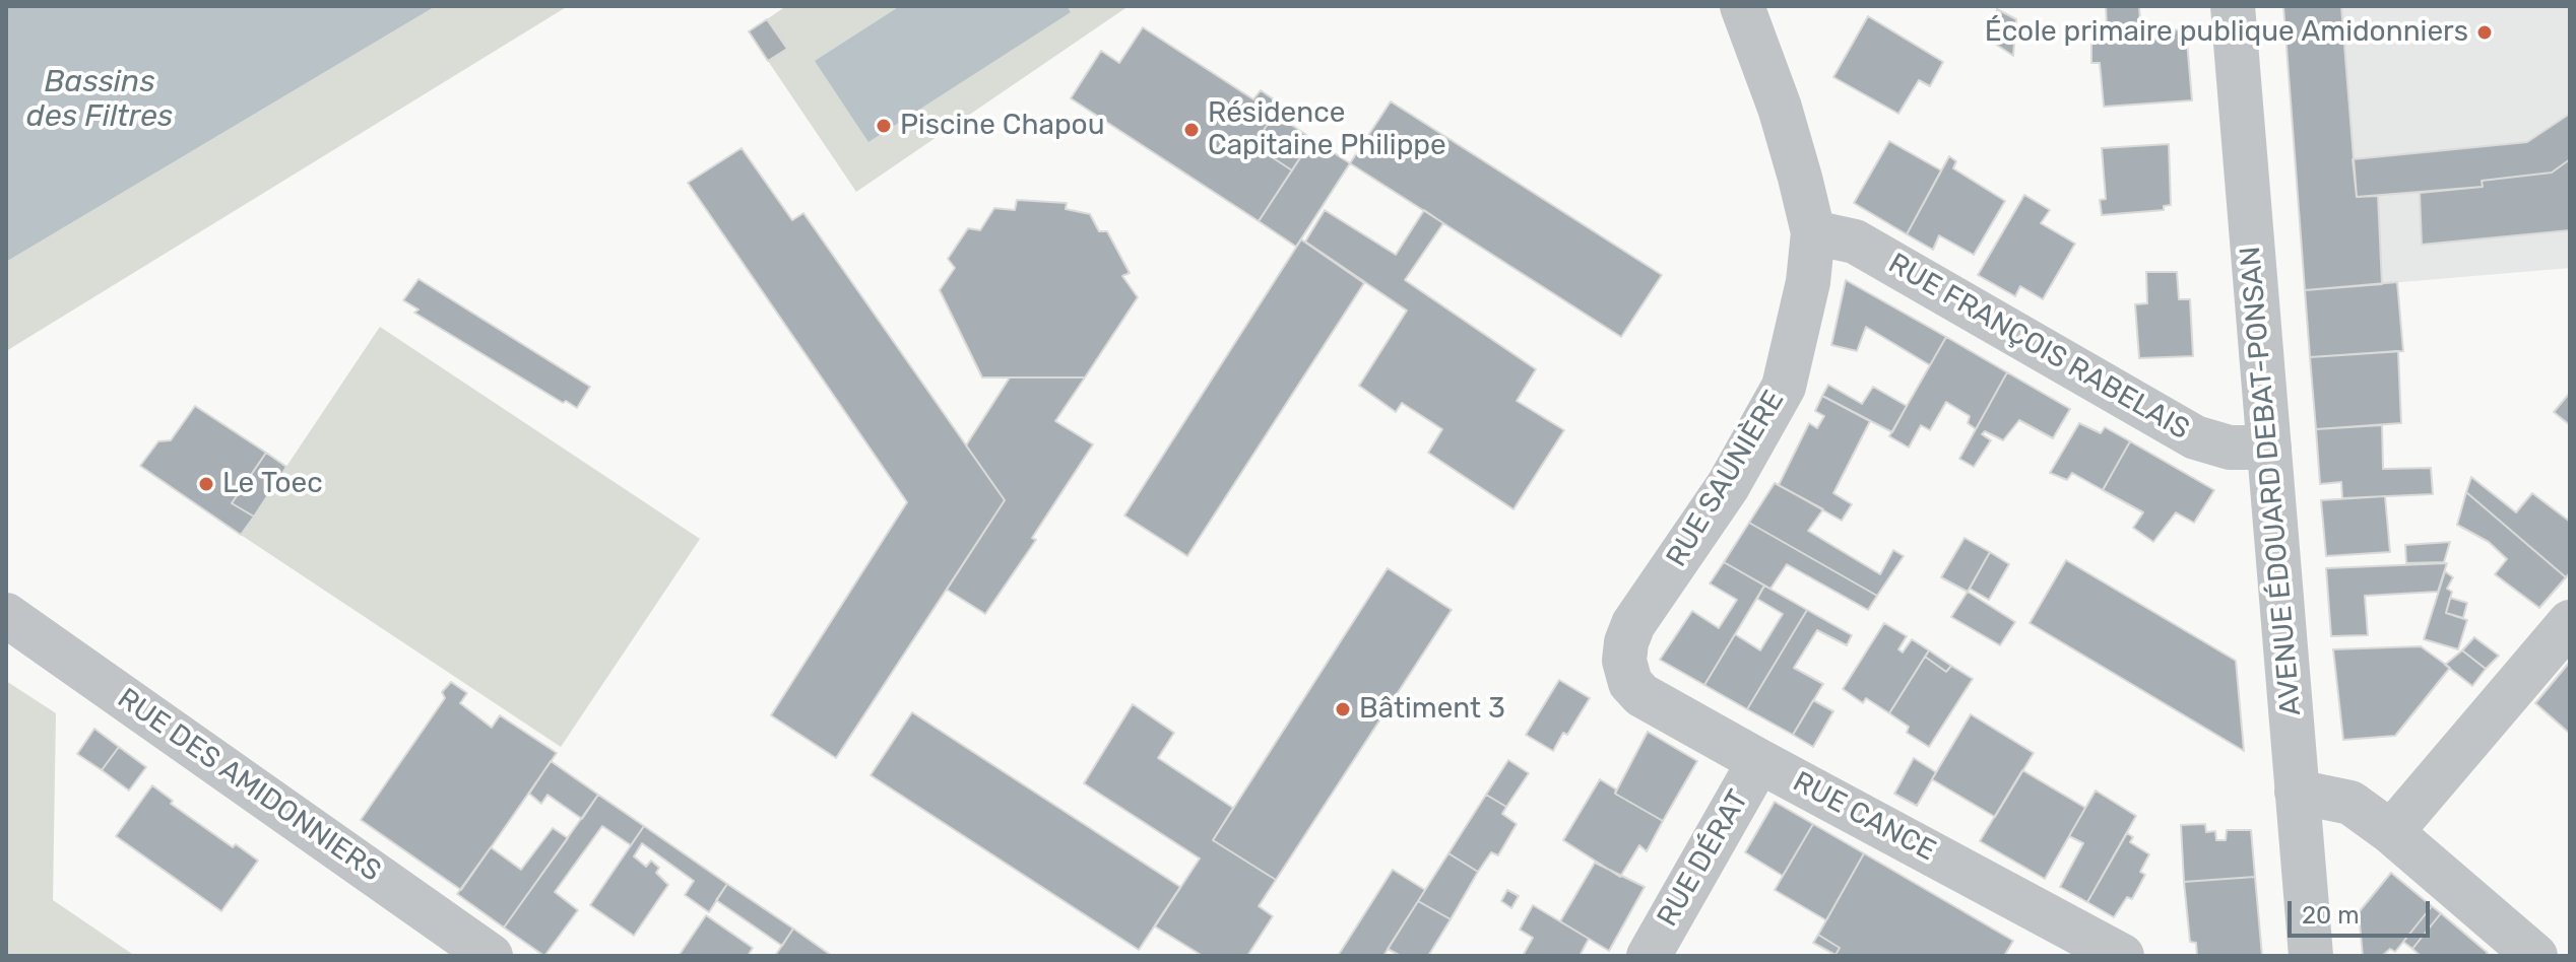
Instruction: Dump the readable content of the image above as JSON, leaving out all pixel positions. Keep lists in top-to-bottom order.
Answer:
{
  "streets": {
    "street": [
      "RUE FRANÇOIS RABELAIS",
      "RUE SAUNIÈRE",
      "AVENUE ÉDOUARD DEBAT-PONSAN",
      "RUE DES AMIDONNIERS",
      "RUE CANCE",
      "RUE DÉRAT"
    ]
  },
  "crossings": [
    ["RUE FRANÇOIS RABELAIS", "RUE SAUNIÈRE"],
    ["RUE FRANÇOIS RABELAIS", "AVENUE ÉDOUARD DEBAT-PONSAN"],
    ["RUE SAUNIÈRE", "RUE CANCE"],
    ["RUE CANCE", "RUE DÉRAT"]
  ],
  "water": ["Bassins des Filtres"],
  "places": [
    "École primaire publique Amidonniers",
    "Piscine Chapou",
    "Résidence Capitaine Philippe",
    "Le Toec",
    "Bâtiment 3"
  ],
  "scale_bar": "20 m"
}
